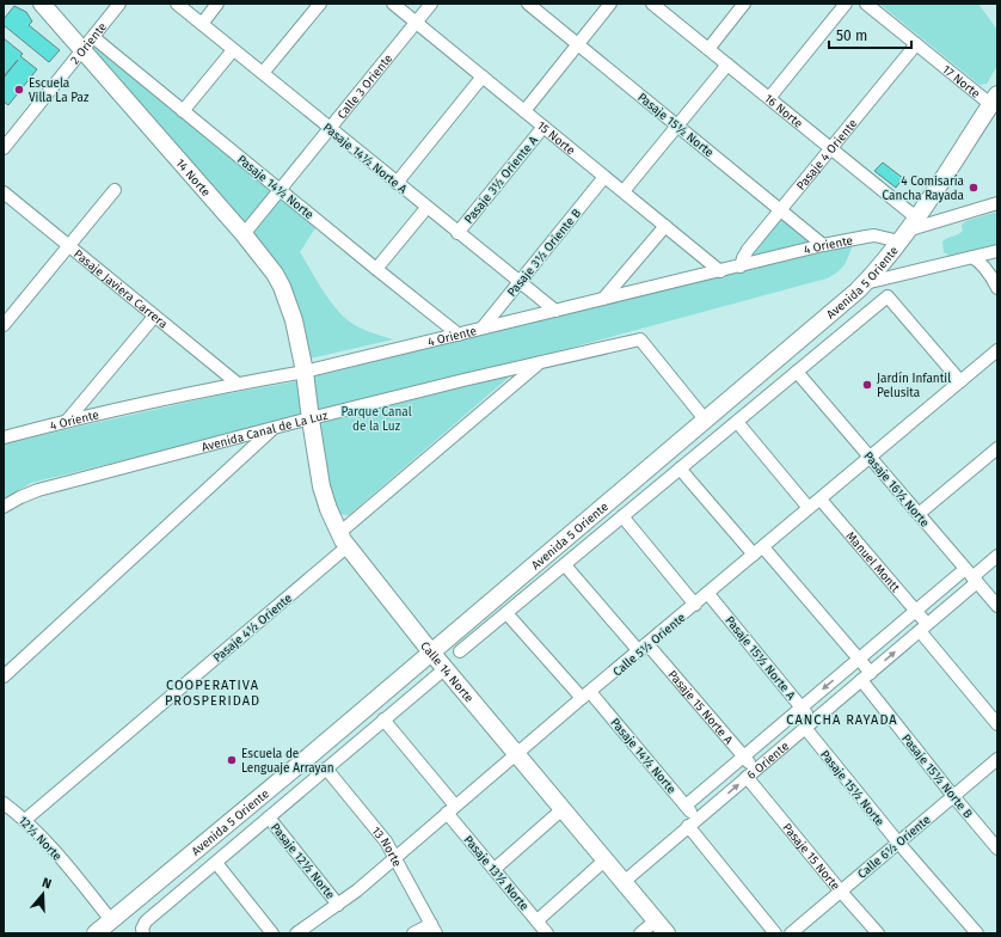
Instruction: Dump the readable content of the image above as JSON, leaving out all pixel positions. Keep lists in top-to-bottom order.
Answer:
{
  "streets": {
    "street": [
      "2 Oriente",
      "17 Norte",
      "Calle 3 Oriente",
      "16 Norte",
      "Pasaje 15½ Norte",
      "15 Norte",
      "Pasaje 4 Oriente",
      "Pasaje 14½ Norte A",
      "14 Norte",
      "Pasaje 3½ Oriente A",
      "Pasaje 14½ Norte",
      "4 Oriente",
      "Pasaje 3½ Oriente B",
      "Avenida 5 Oriente",
      "Pasaje Javiera Carrera",
      "Avenida Canal de La Luz",
      "Pasaje 16½ Norte",
      "Manuel Montt",
      "Pasaje 4½ Oriente",
      "Calle 5½ Oriente",
      "Pasaje 15½ Norte A",
      "Calle 14 Norte",
      "Pasaje 15 Norte A",
      "6 Oriente",
      "Pasaje 15½ Norte B",
      "12½ Norte",
      "Calle 6½ Oriente",
      "13 Norte",
      "Pasaje 15 Norte",
      "Pasaje 12½ Norte",
      "Pasaje 13½ Norte"
    ]
  },
  "crossings": [
    ["2 Oriente", "14 Norte"],
    ["2 Oriente", "Pasaje 14½ Norte"],
    ["17 Norte", "Pasaje 4 Oriente"],
    ["17 Norte", "Avenida 5 Oriente"],
    ["Calle 3 Oriente", "15 Norte"],
    ["Calle 3 Oriente", "Pasaje 14½ Norte A"],
    ["Calle 3 Oriente", "14 Norte"],
    ["Calle 3 Oriente", "Pasaje 14½ Norte"],
    ["16 Norte", "Pasaje 4 Oriente"],
    ["16 Norte", "4 Oriente"],
    ["16 Norte", "Avenida 5 Oriente"],
    ["Pasaje 15½ Norte", "Pasaje 4 Oriente"],
    ["Pasaje 15½ Norte", "4 Oriente"],
    ["Pasaje 15½ Norte", "Pasaje 15½ Norte A"],
    ["Pasaje 15½ Norte", "6 Oriente"],
    ["Pasaje 15½ Norte", "Calle 6½ Oriente"],
    ["15 Norte", "Pasaje 3½ Oriente A"],
    ["15 Norte", "4 Oriente"],
    ["15 Norte", "Pasaje 3½ Oriente B"],
    ["Pasaje 4 Oriente", "4 Oriente"],
    ["Pasaje 14½ Norte A", "Pasaje 3½ Oriente A"],
    ["Pasaje 14½ Norte A", "4 Oriente"],
    ["Pasaje 14½ Norte A", "Pasaje 3½ Oriente B"],
    ["14 Norte", "4 Oriente"],
    ["14 Norte", "Calle 14 Norte"],
    ["Pasaje 14½ Norte", "4 Oriente"],
    ["Pasaje 14½ Norte", "Calle 5½ Oriente"],
    ["Pasaje 14½ Norte", "6 Oriente"],
    ["4 Oriente", "Pasaje 3½ Oriente B"],
    ["4 Oriente", "Avenida 5 Oriente"],
    ["4 Oriente", "Pasaje Javiera Carrera"],
    ["4 Oriente", "Calle 14 Norte"],
    ["Avenida 5 Oriente", "Avenida Canal de La Luz"],
    ["Avenida 5 Oriente", "Calle 14 Norte"],
    ["Avenida 5 Oriente", "12½ Norte"],
    ["Avenida Canal de La Luz", "Pasaje 4½ Oriente"],
    ["Avenida Canal de La Luz", "Calle 14 Norte"],
    ["Pasaje 16½ Norte", "Calle 5½ Oriente"],
    ["Pasaje 16½ Norte", "6 Oriente"],
    ["Manuel Montt", "Calle 5½ Oriente"],
    ["Manuel Montt", "6 Oriente"],
    ["Pasaje 4½ Oriente", "Calle 14 Norte"],
    ["Pasaje 4½ Oriente", "12½ Norte"],
    ["Calle 5½ Oriente", "Pasaje 15½ Norte A"],
    ["Calle 5½ Oriente", "Calle 14 Norte"],
    ["Calle 5½ Oriente", "Pasaje 15 Norte A"],
    ["Calle 5½ Oriente", "Pasaje 15½ Norte B"],
    ["Calle 5½ Oriente", "13 Norte"],
    ["Calle 5½ Oriente", "Pasaje 12½ Norte"],
    ["Calle 5½ Oriente", "Pasaje 13½ Norte"],
    ["Pasaje 15½ Norte A", "6 Oriente"],
    ["Calle 14 Norte", "6 Oriente"],
    ["Pasaje 15 Norte A", "6 Oriente"],
    ["Pasaje 15 Norte A", "Pasaje 15 Norte"],
    ["6 Oriente", "Pasaje 15½ Norte B"],
    ["6 Oriente", "Pasaje 15 Norte"],
    ["Pasaje 15½ Norte B", "Calle 6½ Oriente"],
    ["Calle 6½ Oriente", "Pasaje 15 Norte"]
  ],
  "districts": ["COOPERATIVA PROSPERIDAD", "CANCHA RAYADA"],
  "parks": ["Parque Canal de la Luz"],
  "places": [
    "Escuela Villa La Paz",
    "4 Comisaría Cancha Rayada",
    "Jardín Infantil Pelusita",
    "Escuela de Lenguaje Arrayan"
  ],
  "scale_bar": "50 m",
  "north": "top"
}
